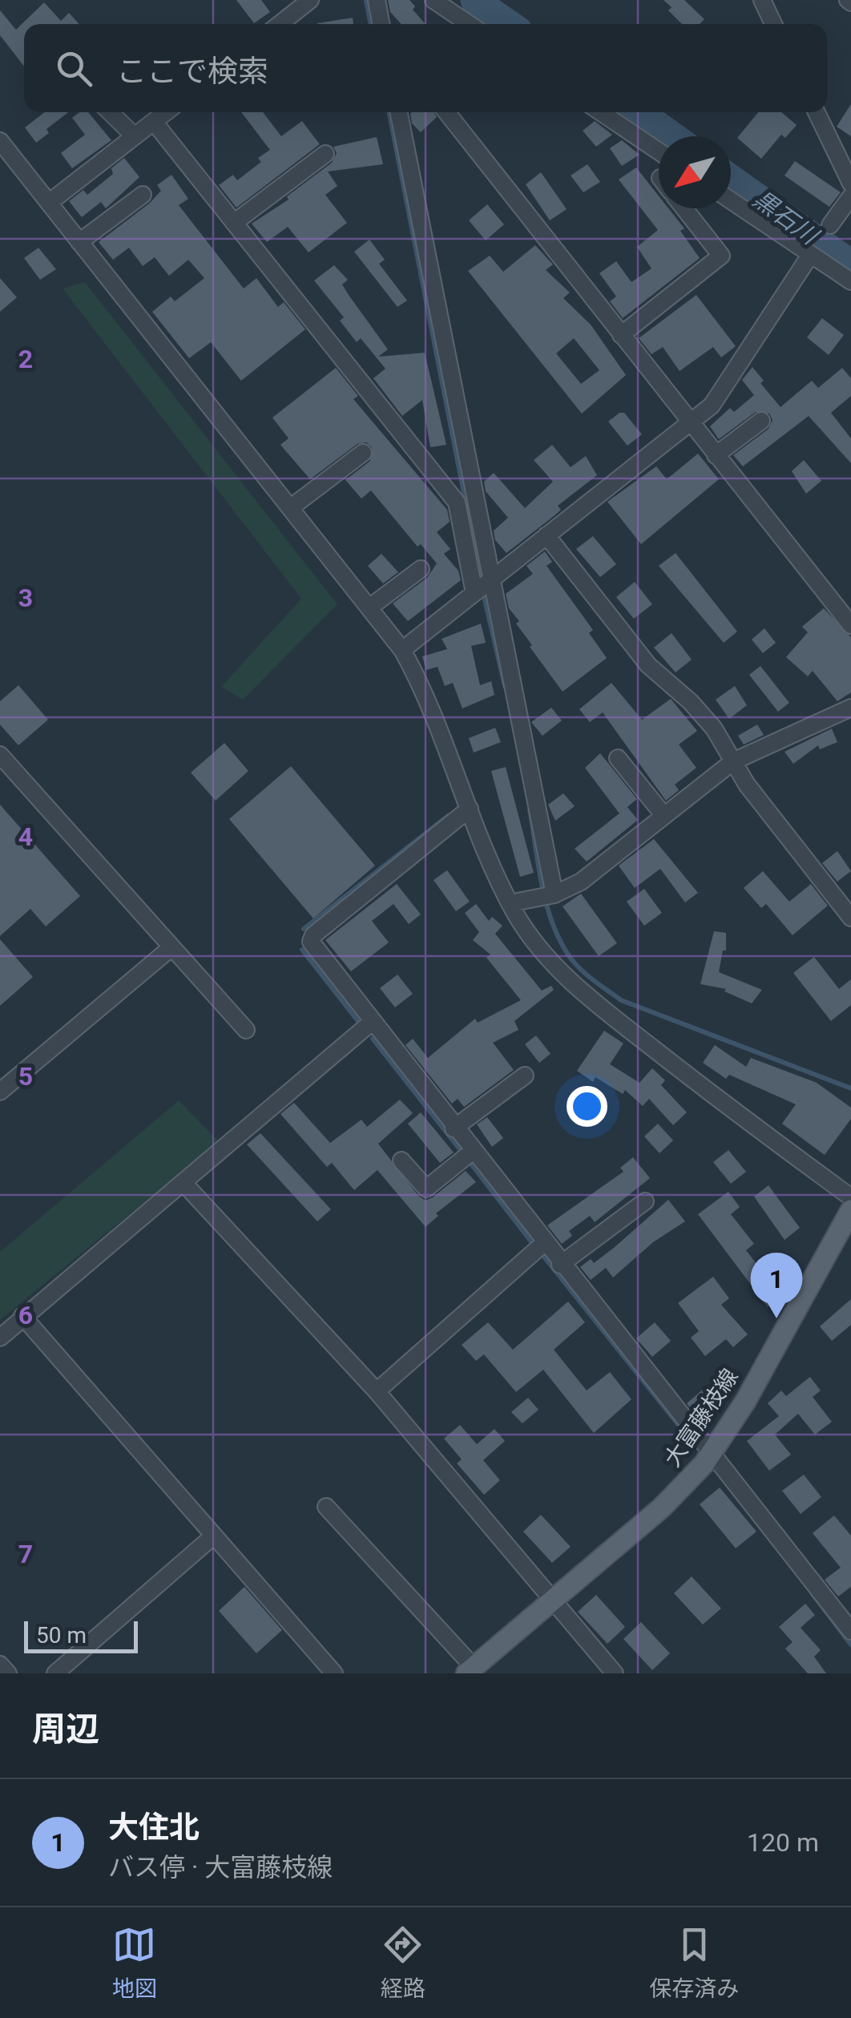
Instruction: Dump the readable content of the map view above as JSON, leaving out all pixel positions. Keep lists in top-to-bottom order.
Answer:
{
  "streets": {
    "main road": ["大富藤枝線"]
  },
  "water": ["黒石川"],
  "scale_bar": "50 m",
  "north": "bottom left",
  "page": {
    "search": "ここで検索",
    "pins": "1",
    "scale": "50 m",
    "heading": "周辺",
    "list": [
      {
        "mark": "1",
        "name": "大住北",
        "note": "バス停 · 大富藤枝線",
        "value": "120 m"
      }
    ],
    "nav": ["地図", "経路", "保存済み"]
  },
  "grid": {
    "rows": [
      "2",
      "3",
      "4",
      "5",
      "6",
      "7"
    ]
  }
}
